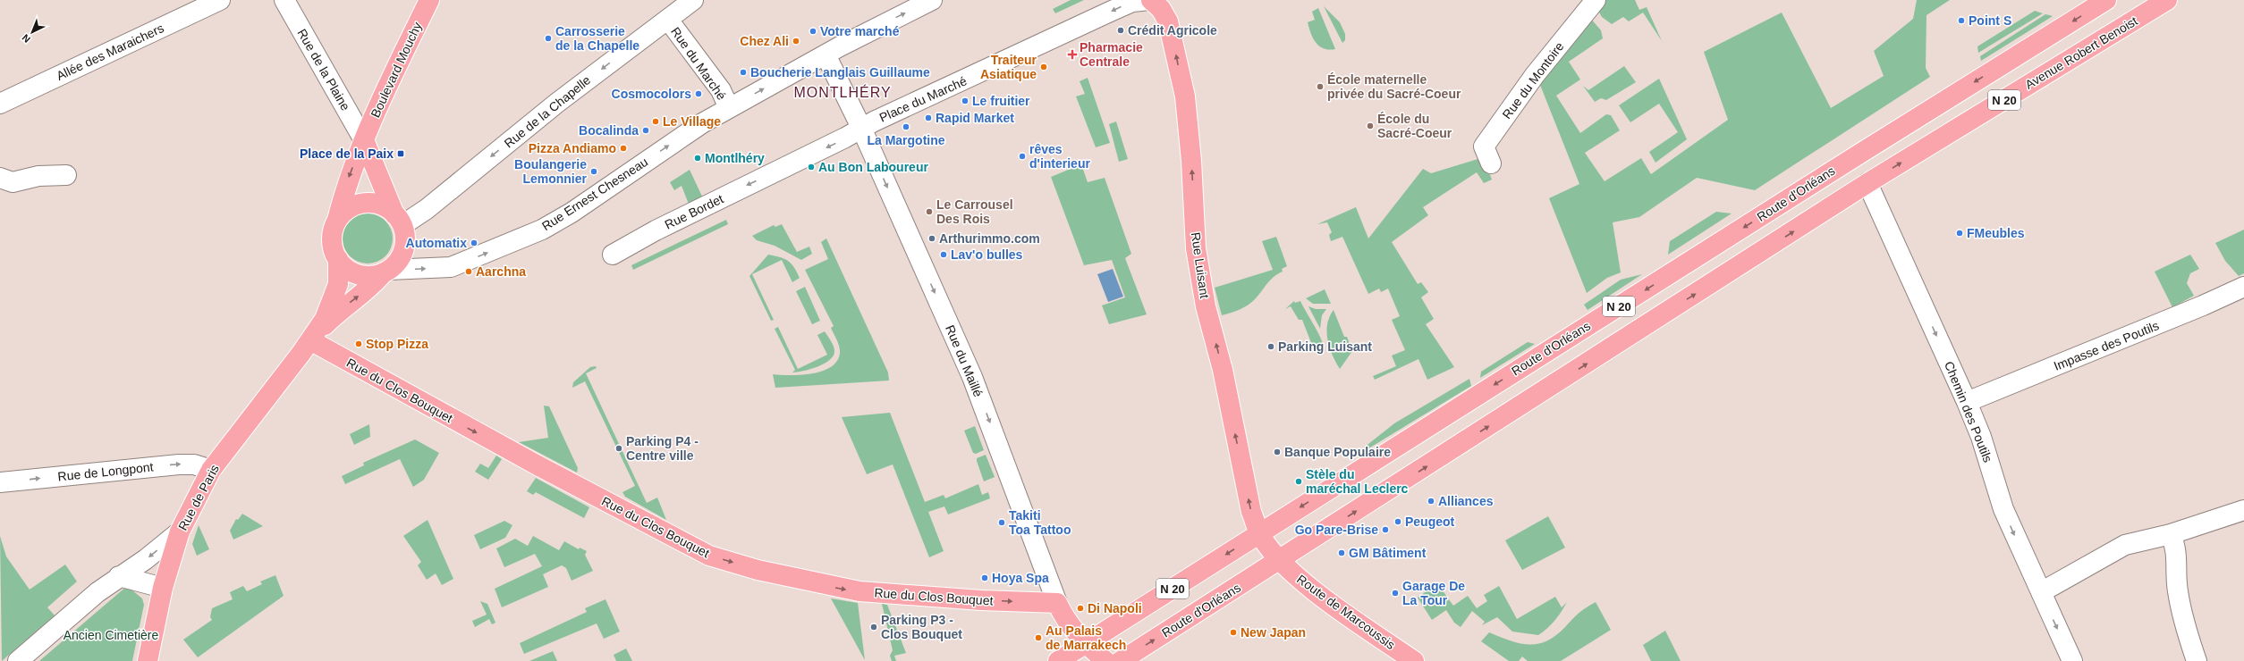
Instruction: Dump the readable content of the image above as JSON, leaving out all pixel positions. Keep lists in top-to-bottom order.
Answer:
{
  "streets": {
    "main road": [
      "Avenue Robert Benoist",
      "Boulevard Mouchy",
      "N 20",
      "Route d'Orléans",
      "Rue Luisant",
      "Rue du Maillé",
      "Rue du Clos Bouquet",
      "Rue de Paris",
      "Route de Marcoussis"
    ],
    "street": [
      "Allée des Maraichers",
      "Rue du Marché",
      "Rue de la Plaine",
      "Rue du Montoire",
      "Place du Marché",
      "Rue de la Chapelle",
      "Rue Ernest Chesneau",
      "Rue Bordet",
      "Impasse des Poutils",
      "Chemin des Poutils",
      "Rue de Longpont"
    ]
  },
  "crossings": [
    ["Avenue Robert Benoist", "Route d'Orléans"],
    ["Avenue Robert Benoist", "Chemin des Poutils"],
    ["Rue du Marché", "Rue de la Chapelle"],
    ["Rue du Marché", "Rue Ernest Chesneau"],
    ["Rue de la Plaine", "Boulevard Mouchy"],
    ["Boulevard Mouchy", "Rue de la Chapelle"],
    ["Boulevard Mouchy", "Rue Ernest Chesneau"],
    ["Boulevard Mouchy", "Rue de Paris"],
    ["Place du Marché", "Rue Bordet"],
    ["Place du Marché", "Rue Luisant"],
    ["Place du Marché", "Rue du Maillé"],
    ["Rue de la Chapelle", "Rue Ernest Chesneau"],
    ["Rue de la Chapelle", "Rue de Paris"],
    ["Rue Ernest Chesneau", "Rue de Paris"],
    ["Route d'Orléans", "Rue Luisant"],
    ["Route d'Orléans", "Rue du Maillé"],
    ["Route d'Orléans", "Chemin des Poutils"],
    ["Route d'Orléans", "Route de Marcoussis"],
    ["Impasse des Poutils", "Chemin des Poutils"],
    ["Rue du Maillé", "Rue du Clos Bouquet"],
    ["Rue du Clos Bouquet", "Rue de Paris"],
    ["Rue de Longpont", "Rue de Paris"]
  ],
  "one_way": [
    "Avenue Robert Benoist",
    "Boulevard Mouchy",
    "Rue de la Chapelle",
    "Rue Ernest Chesneau",
    "Rue Bordet",
    "Rue Luisant",
    "Rue du Maillé",
    "Rue du Clos Bouquet",
    "Chemin des Poutils",
    "Rue de Longpont"
  ],
  "districts": ["MONTLHÉRY"],
  "parks": ["Ancien Cimetière"],
  "places": {
    "other": [
      "Point S",
      "Crédit Agricole",
      "Votre marché",
      "Carrosserie de la Chapelle",
      "Chez Ali",
      "Traiteur Asiatique",
      "Boucherie Langlais Guillaume",
      "École maternelle privée du Sacré-Coeur",
      "Cosmocolors",
      "Le fruitier",
      "Rapid Market",
      "Le Village",
      "École du Sacré-Coeur",
      "La Margotine",
      "Bocalinda",
      "Pizza Andiamo",
      "rêves d'interieur",
      "Montlhéry",
      "Au Bon Laboureur",
      "Boulangerie Lemonnier",
      "Le Carrousel Des Rois",
      "FMeubles",
      "Arthurimmo.com",
      "Automatix",
      "Lav'o bulles",
      "Aarchna",
      "Stop Pizza",
      "Parking Luisant",
      "Parking P4 - Centre ville",
      "Banque Populaire",
      "Stèle du maréchal Leclerc",
      "Alliances",
      "Peugeot",
      "Takiti Toa Tattoo",
      "Go Pare-Brise",
      "GM Bâtiment",
      "Hoya Spa",
      "Garage De La Tour",
      "Di Napoli",
      "Parking P3 - Clos Bouquet",
      "New Japan",
      "Au Palais de Marrakech"
    ],
    "health": ["Pharmacie Centrale"],
    "transit": ["Place de la Paix"]
  },
  "north": "bottom left"
}
